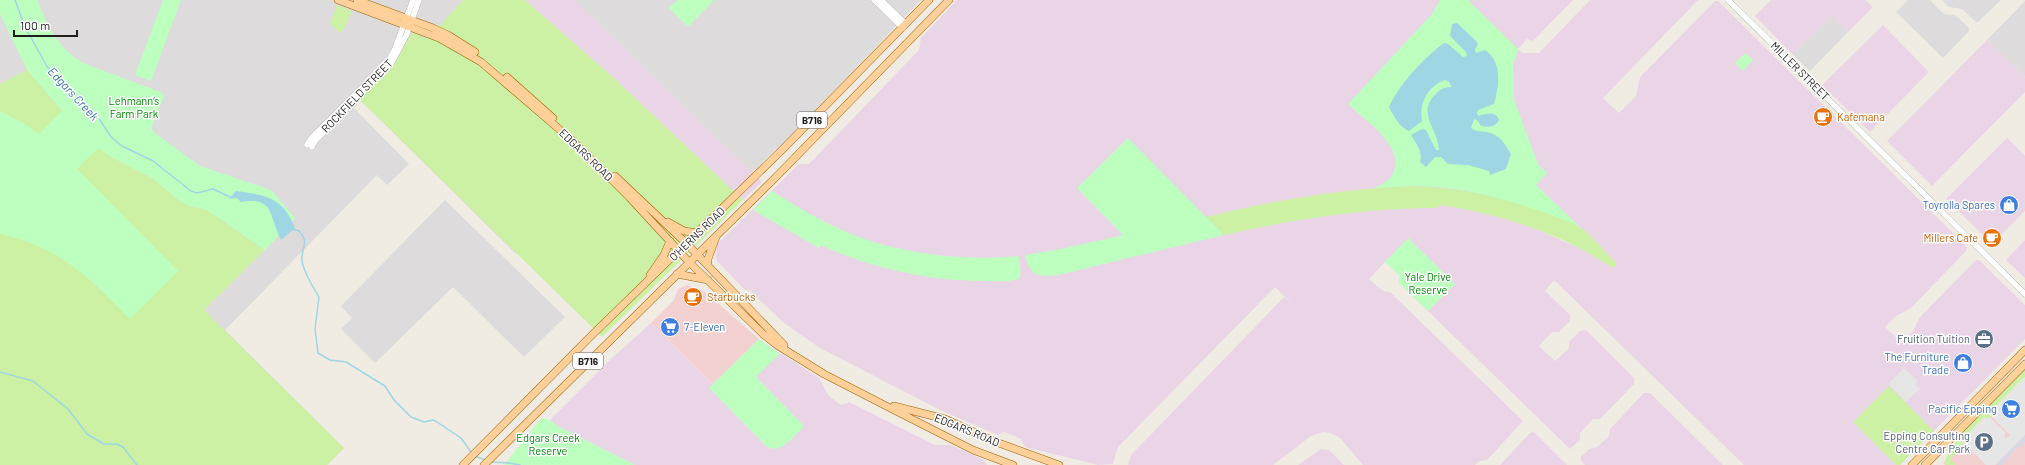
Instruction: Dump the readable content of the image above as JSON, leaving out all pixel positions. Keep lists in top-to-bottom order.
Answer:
{
  "streets": {
    "main road": ["B716", "EDGARS ROAD", "O'HERNS ROAD"],
    "street": ["MILLER STREET", "ROCKFIELD STREET"]
  },
  "crossings": [
    ["ROCKFIELD STREET", "EDGARS ROAD"],
    ["EDGARS ROAD", "O'HERNS ROAD"]
  ],
  "water": ["Edgars Creek"],
  "parks": ["Lehmann’s Farm Park", "Yale Drive Reserve", "Edgars Creek Reserve"],
  "places": {
    "cafe": ["Kafemana", "Millers Cafe", "Starbucks"],
    "shop": ["Toyrolla Spares", "The Furniture Trade"],
    "supermarket": ["7-Eleven", "Pacific Epping"],
    "office": ["Fruition Tuition"],
    "parking": ["Epping Consulting Centre Car Park"]
  },
  "scale_bar": "100 m"
}
